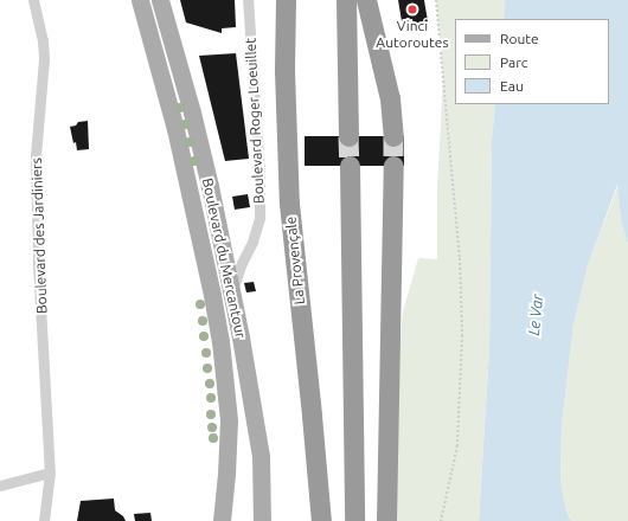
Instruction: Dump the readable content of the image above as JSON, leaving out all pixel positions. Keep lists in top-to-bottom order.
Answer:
{
  "streets": {
    "highway": ["La Provençale"],
    "main road": ["Boulevard du Mercantour"],
    "street": ["Boulevard Roger Loeuillet", "Boulevard des Jardiniers"]
  },
  "crossings": [
    ["Boulevard Roger Loeuillet", "Boulevard du Mercantour"]
  ],
  "water": ["Le Var"],
  "places": ["Vinci Autoroutes"],
  "legend": ["Route", "Parc", "Eau"]
}
